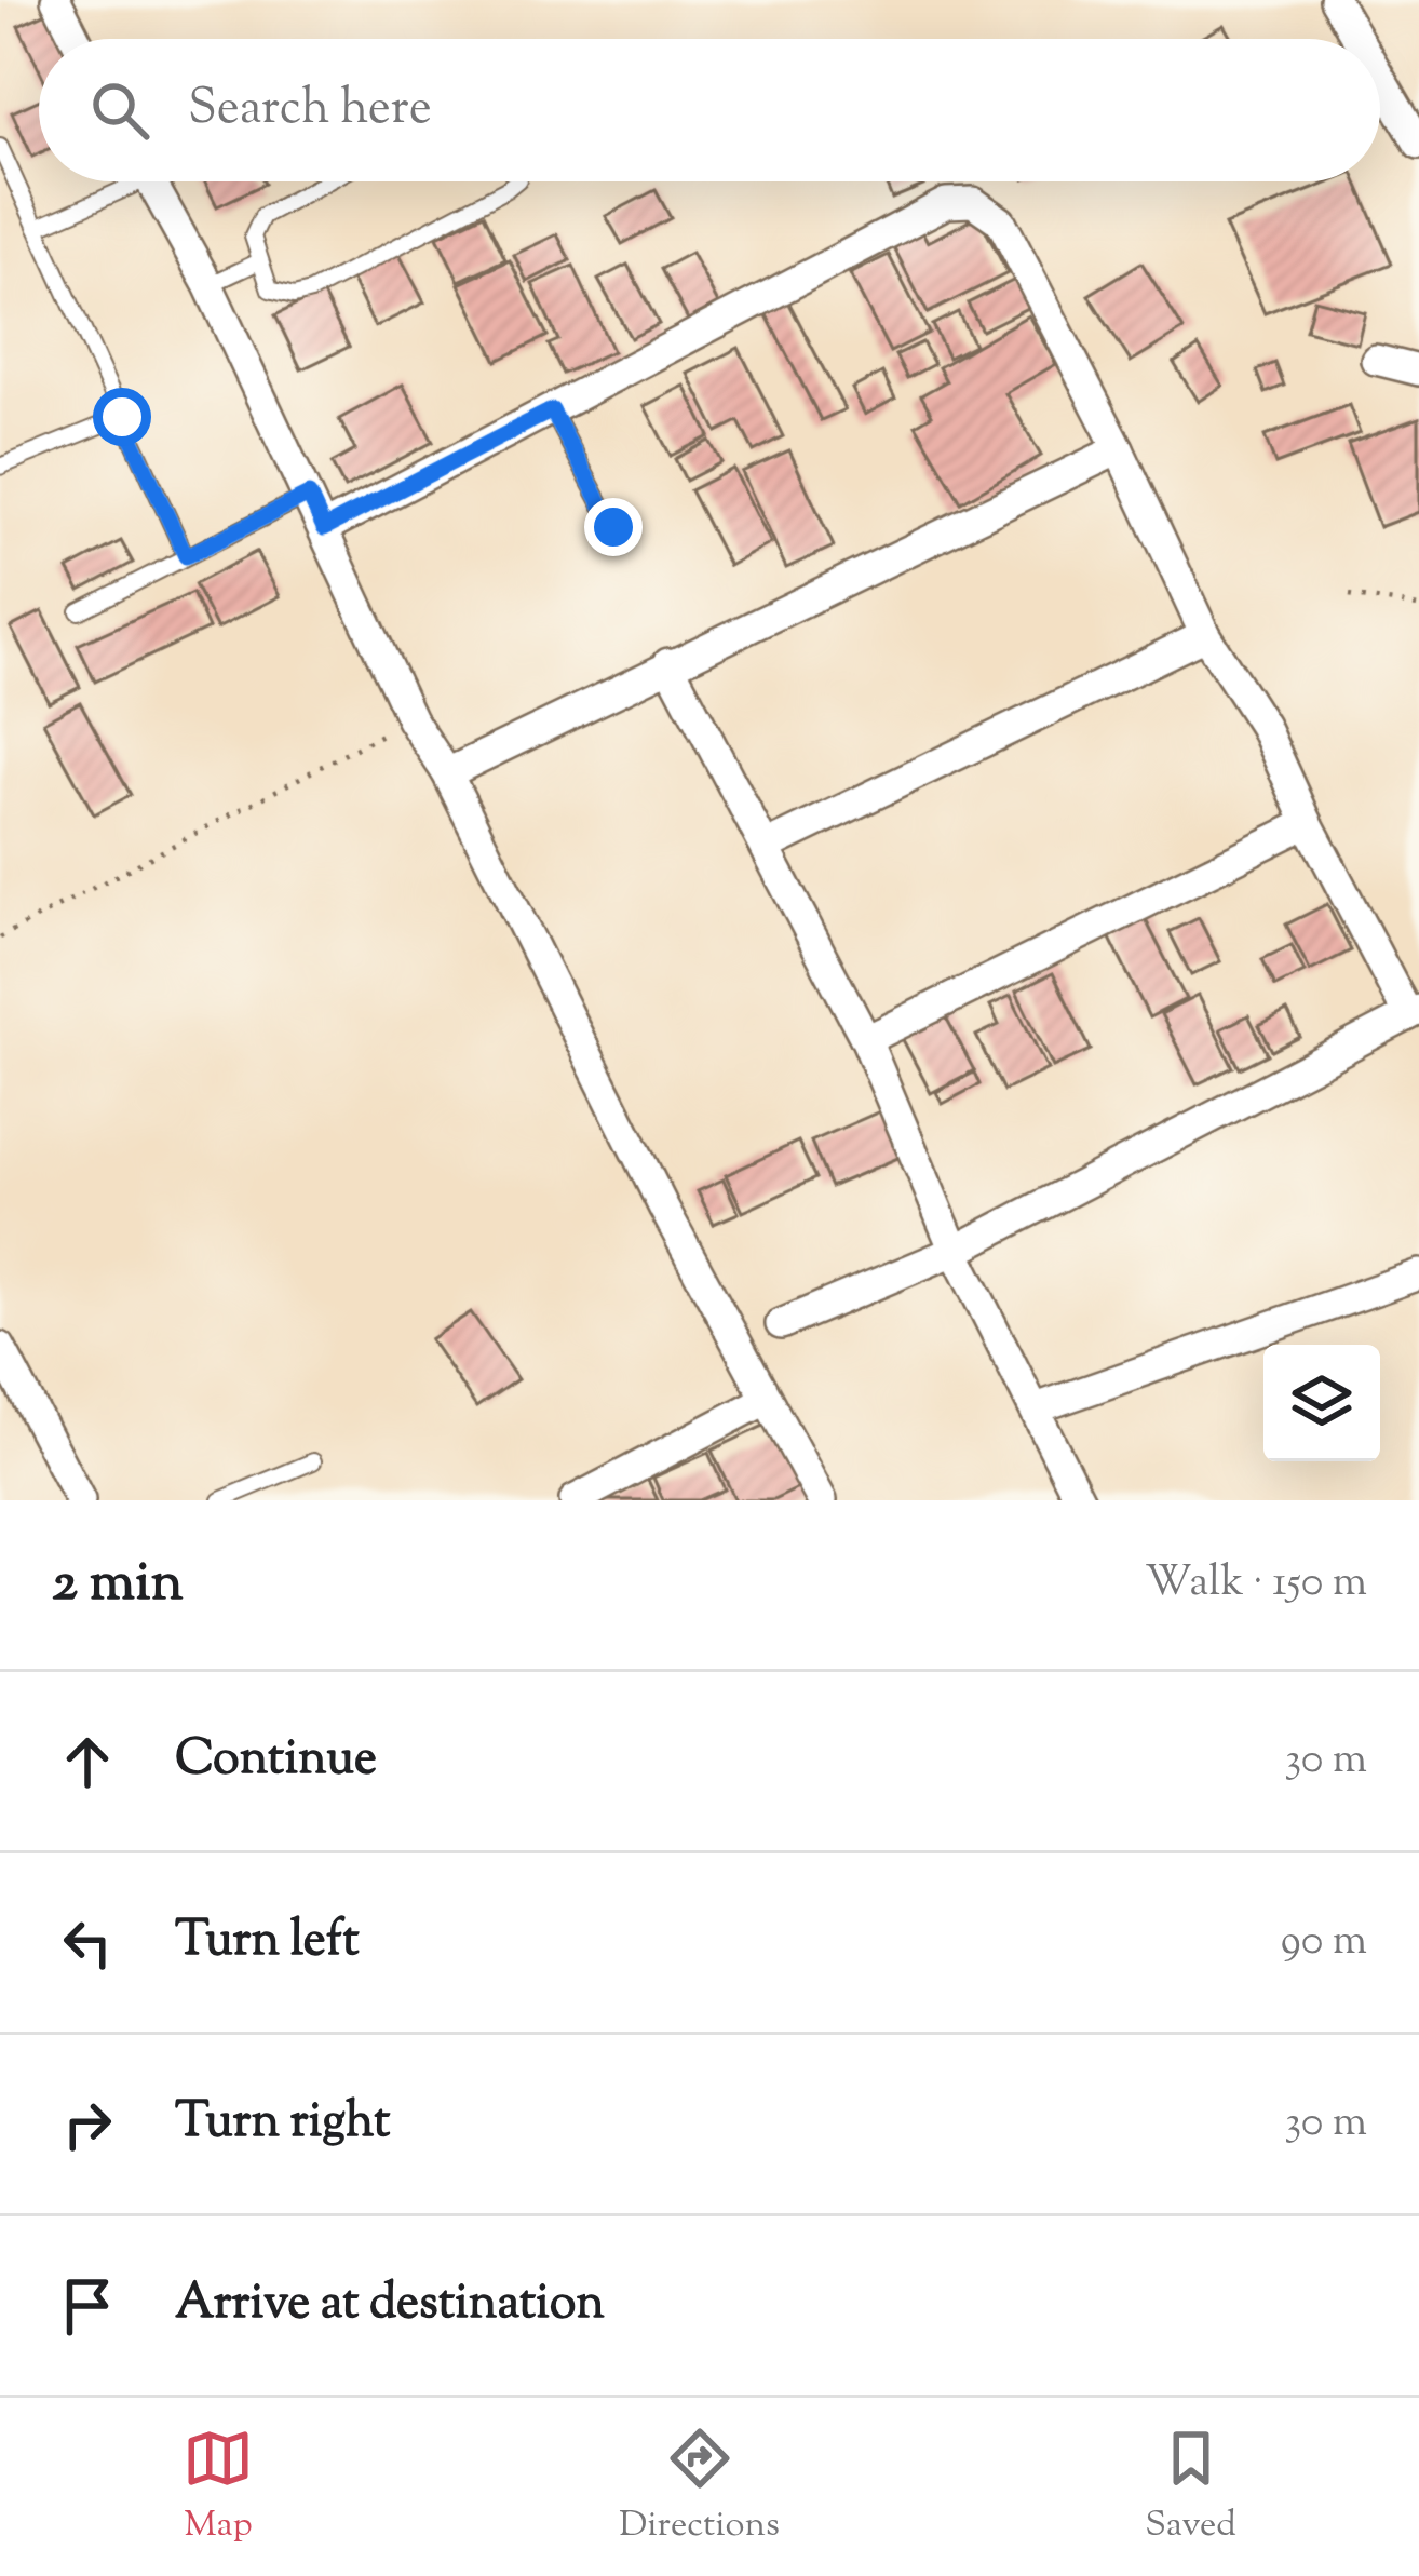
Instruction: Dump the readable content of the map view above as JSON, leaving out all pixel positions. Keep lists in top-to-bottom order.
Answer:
{
  "page": {
    "search": "Search here",
    "heading": ["2 min", "Walk · 150 m"],
    "list": [
      ["Continue", "30 m"],
      ["Turn left", "90 m"],
      ["Turn right", "30 m"],
      "Arrive at destination"
    ],
    "nav": ["Map", "Directions", "Saved"]
  }
}
